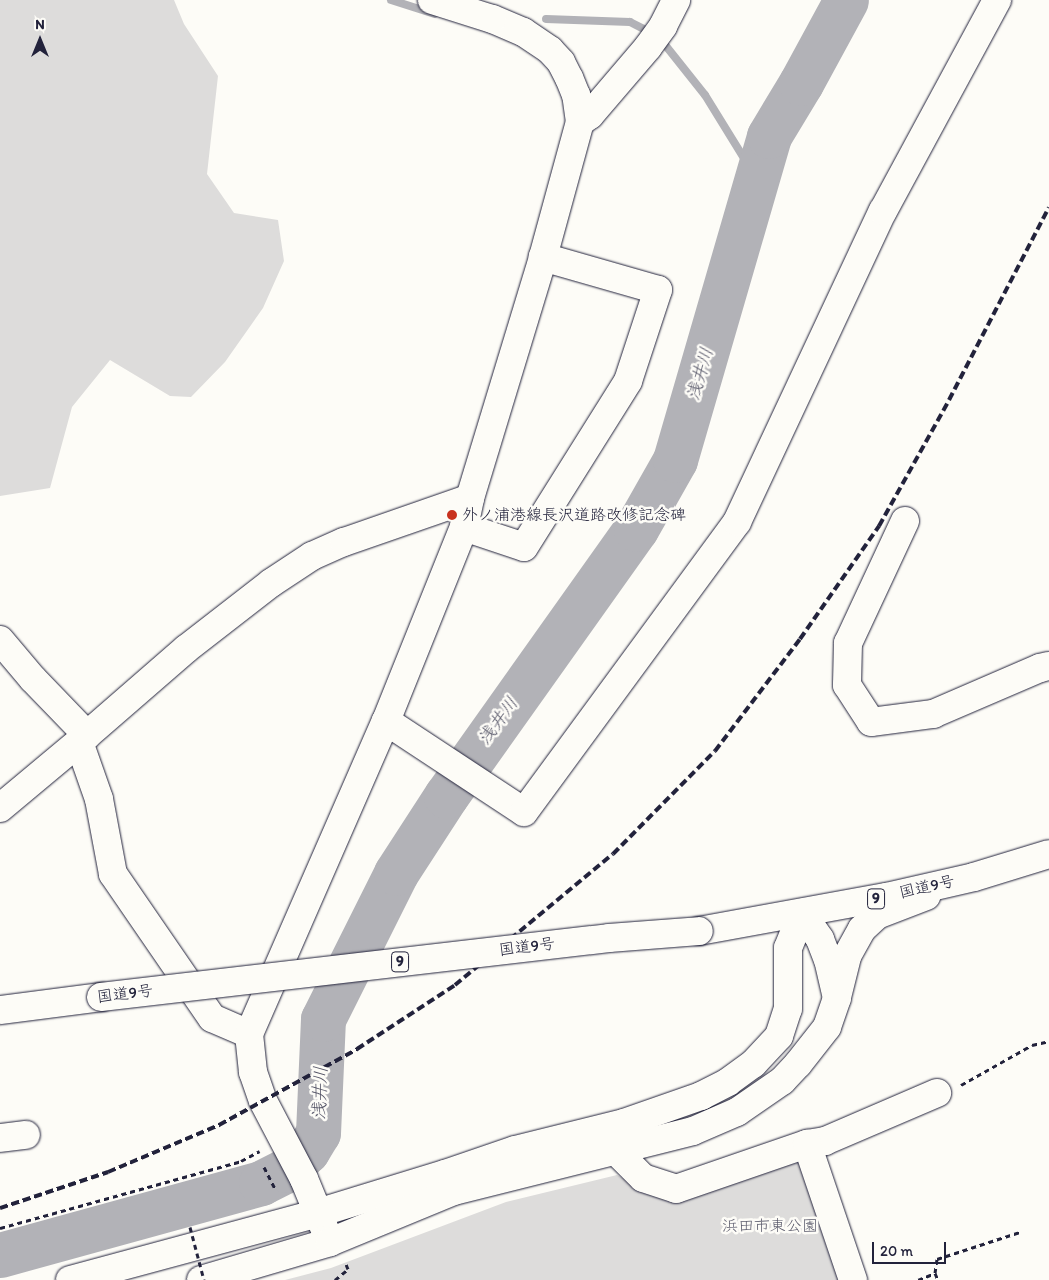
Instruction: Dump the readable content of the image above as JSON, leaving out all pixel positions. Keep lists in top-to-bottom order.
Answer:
{
  "streets": {
    "main road": ["国道9号", "9"]
  },
  "water": ["浅井川"],
  "parks": ["浜田市東公園"],
  "places": ["外ノ浦港線長沢道路改修記念碑"],
  "scale_bar": "20 m",
  "north": "top"
}
